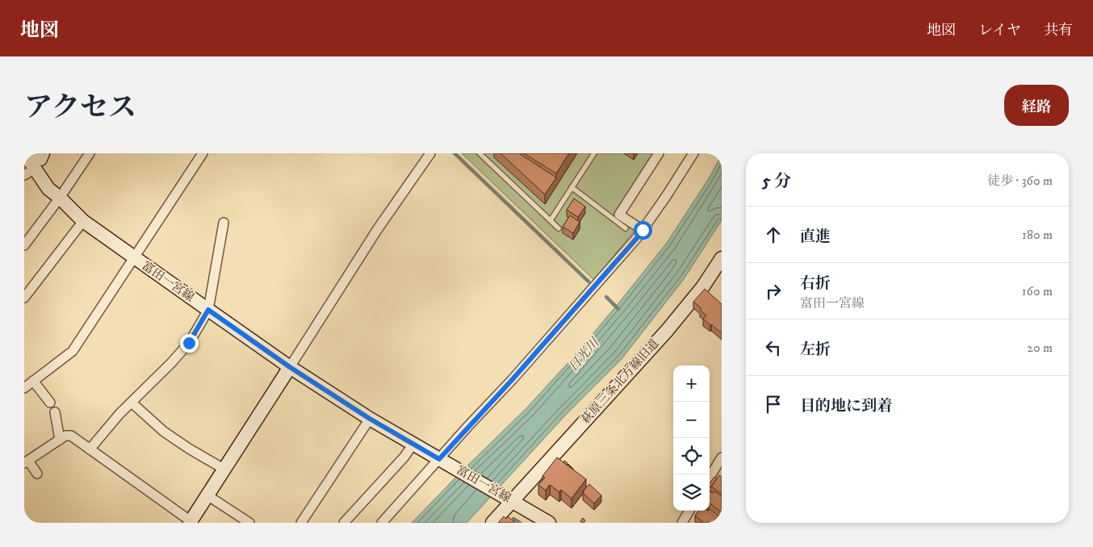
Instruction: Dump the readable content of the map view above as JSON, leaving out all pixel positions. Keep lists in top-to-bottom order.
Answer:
{
  "streets": {
    "main road": ["富田一宮線", "萩原三条北方線旧道"]
  },
  "crossings": [
    ["富田一宮線", "萩原三条北方線旧道"]
  ],
  "water": ["日光川"],
  "page": {
    "header": "地図",
    "nav": ["地図", "レイヤ", "共有"],
    "title": "アクセス",
    "buttons": "経路",
    "heading": ["5 分", "徒歩 · 360 m"],
    "list": [
      ["直進", "180 m"],
      ["右折", "富田一宮線", "160 m"],
      ["左折", "20 m"],
      "目的地に到着"
    ],
    "map_buttons": ["+", "−"]
  }
}
